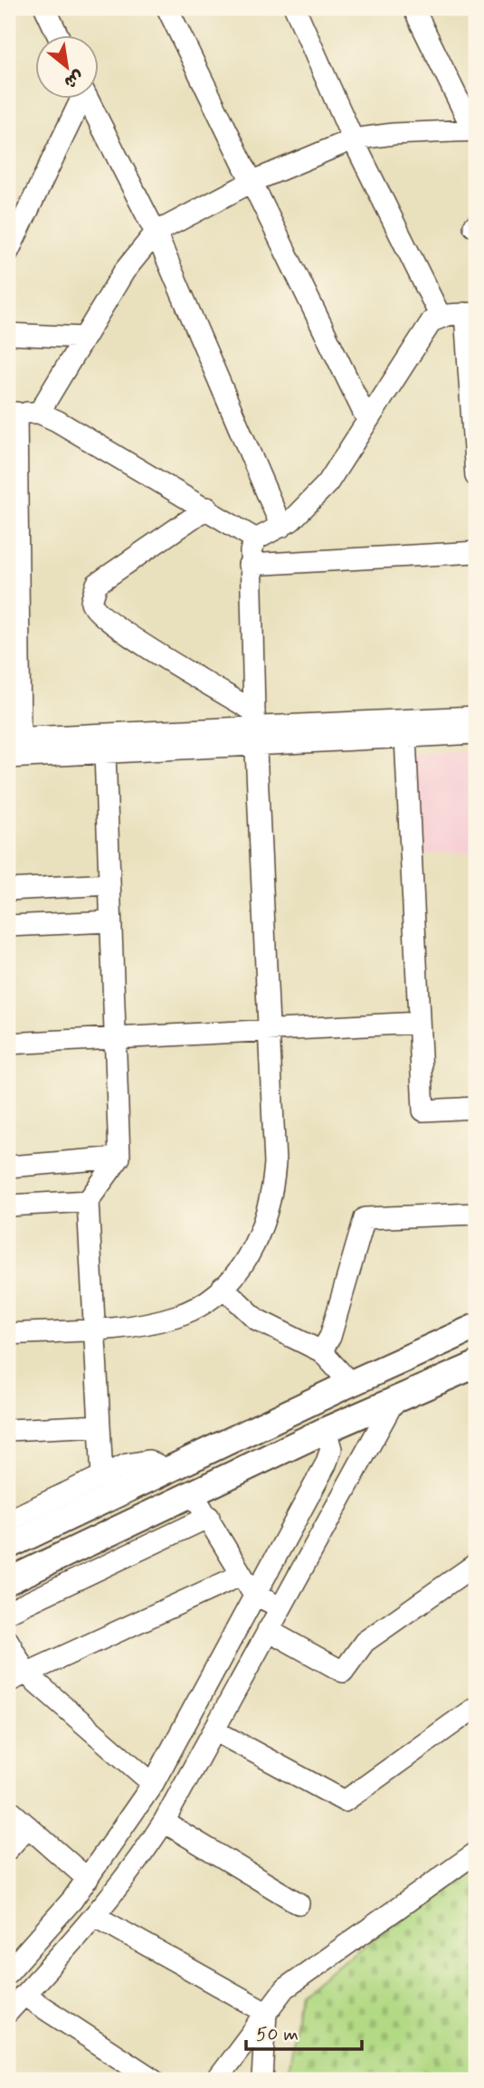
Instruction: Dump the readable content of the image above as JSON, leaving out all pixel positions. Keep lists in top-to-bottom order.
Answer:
{
  "scale_bar": "50 m",
  "north": "bottom right"
}
